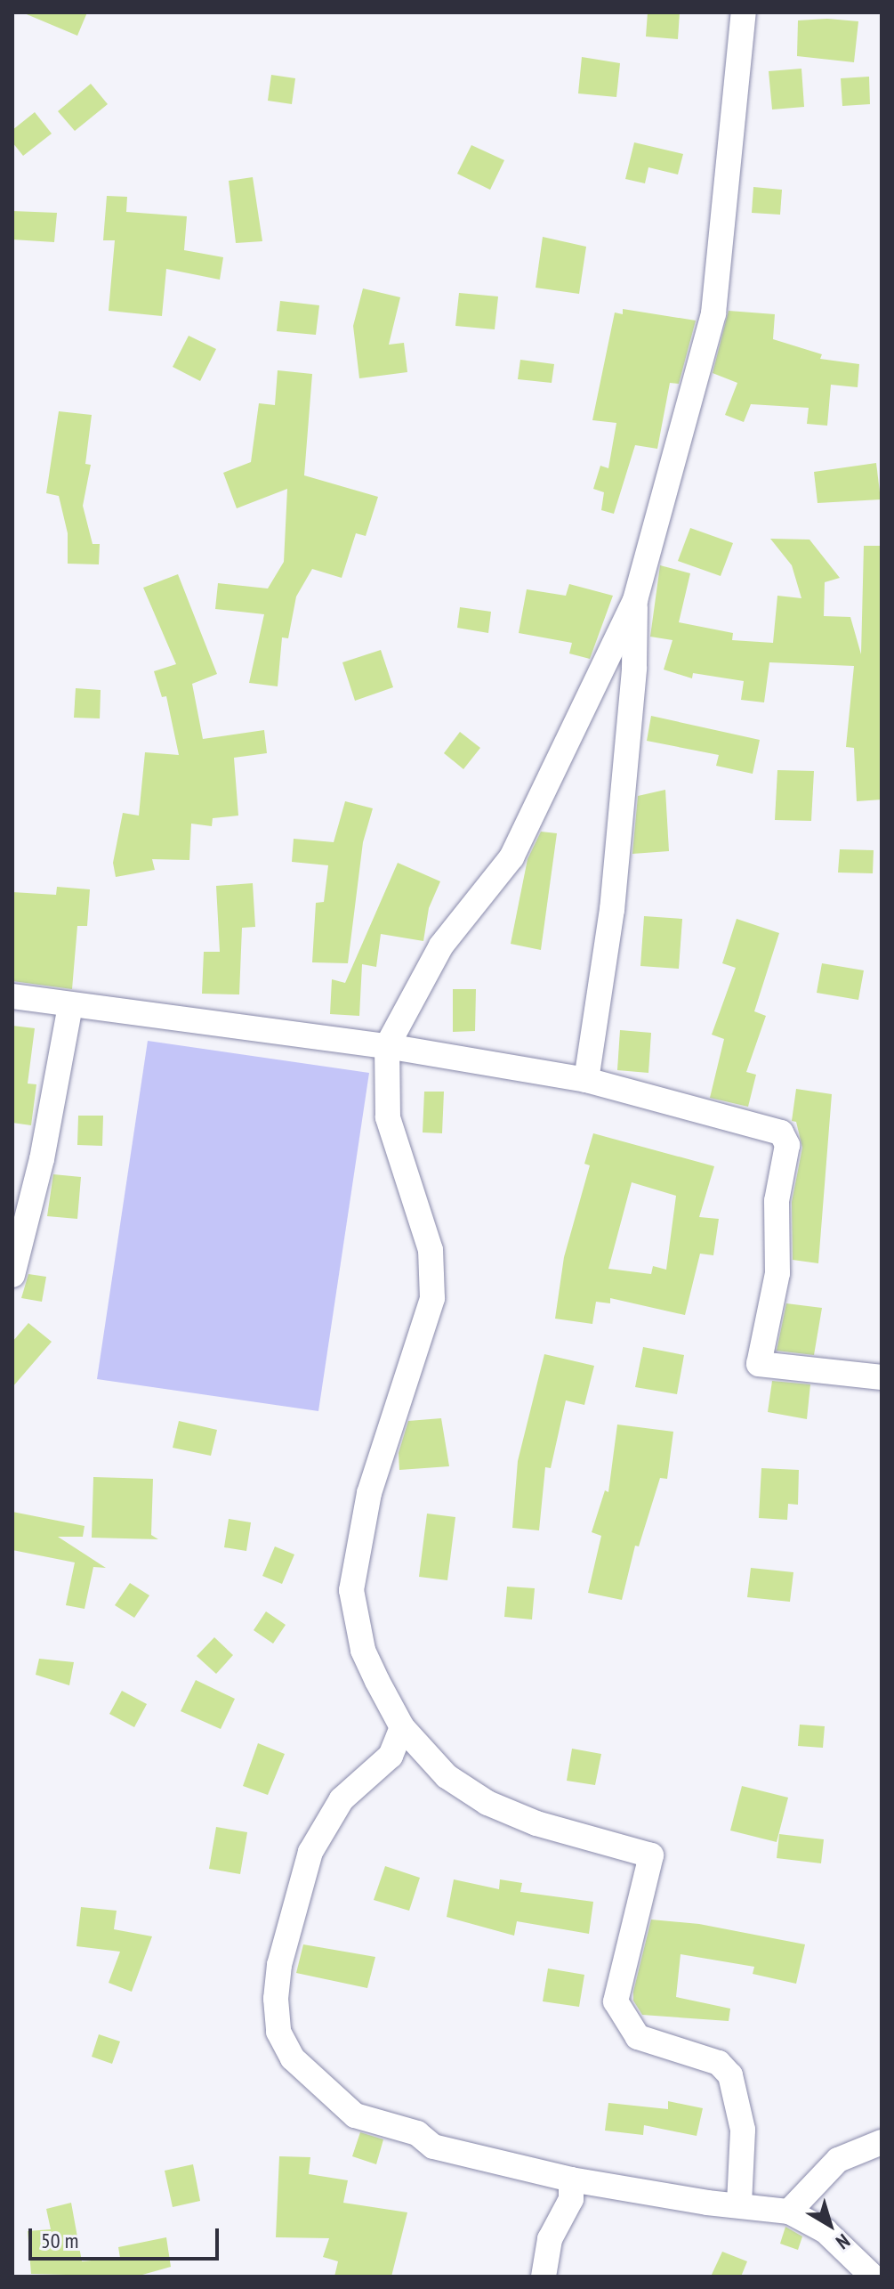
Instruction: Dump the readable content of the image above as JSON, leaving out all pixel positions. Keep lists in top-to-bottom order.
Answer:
{
  "scale_bar": "50 m",
  "north": "bottom right"
}
